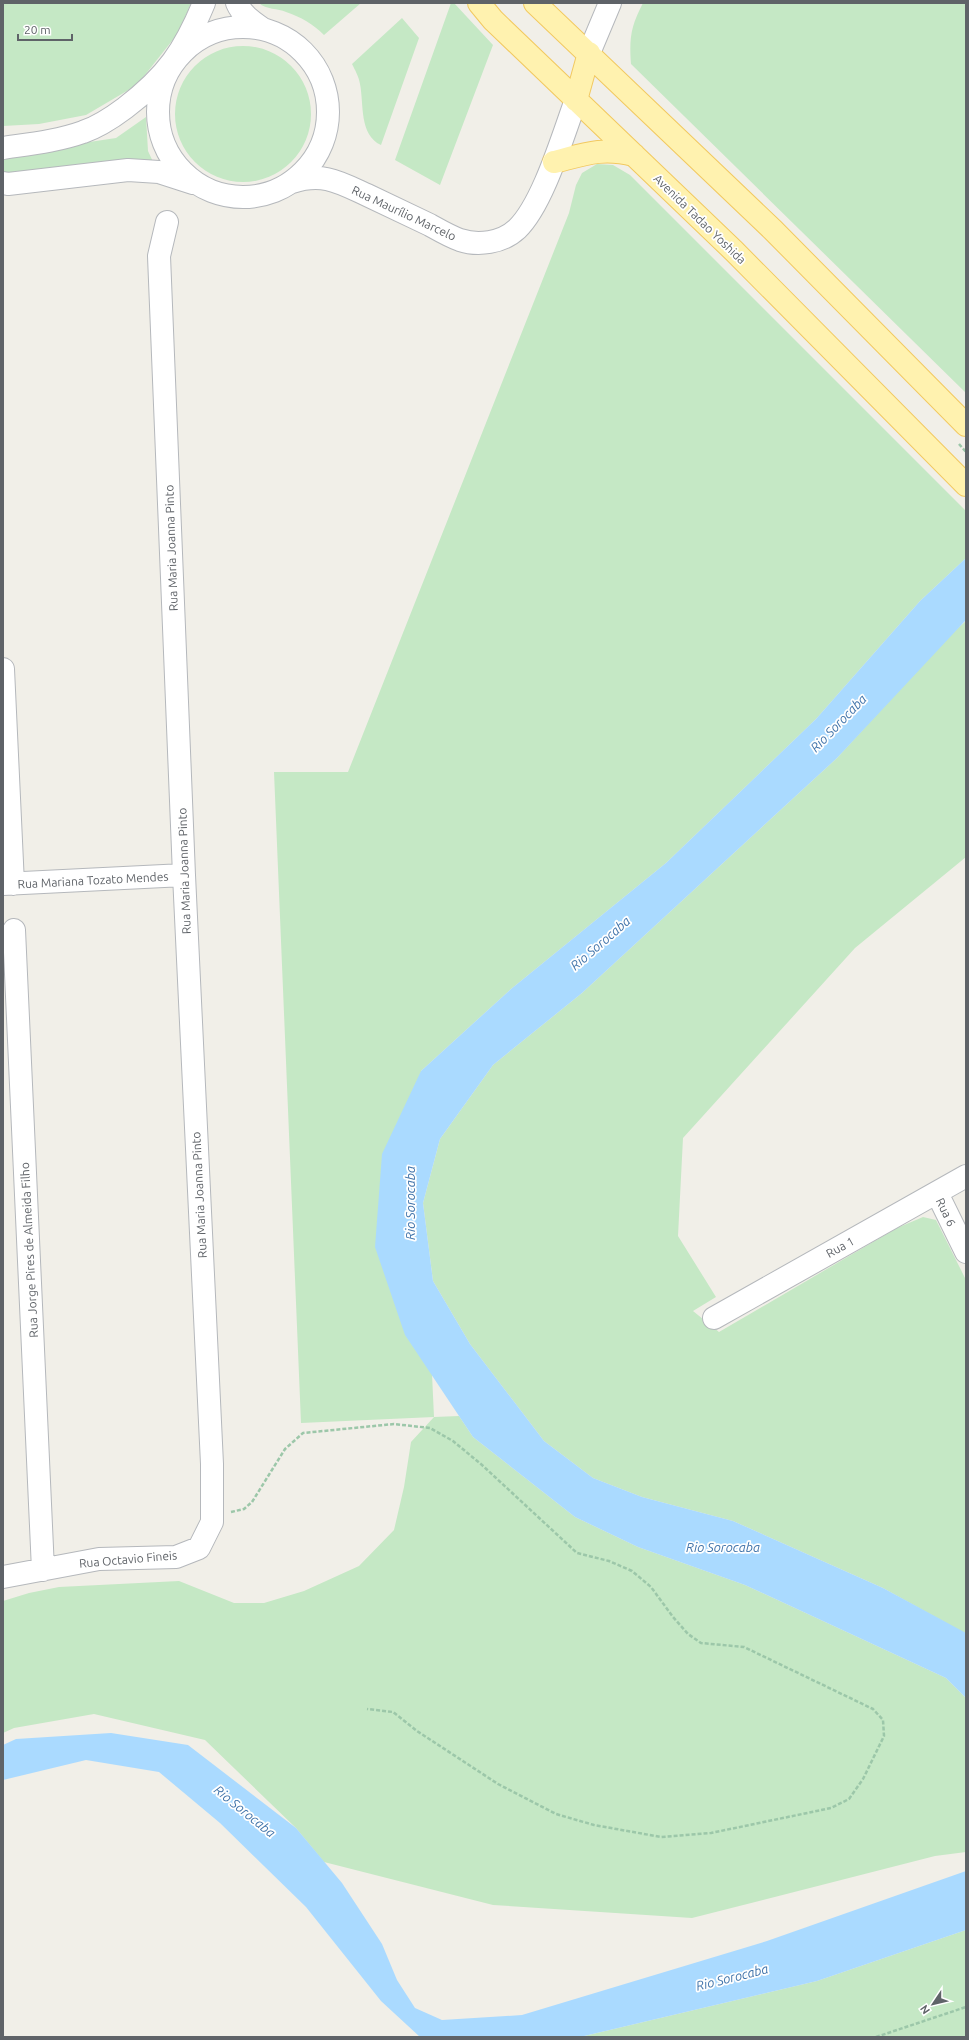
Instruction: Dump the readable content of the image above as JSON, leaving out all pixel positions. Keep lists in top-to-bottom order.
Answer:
{
  "streets": {
    "main road": ["Avenida Tadao Yoshida"],
    "street": [
      "Rua Maurílio Marcelo",
      "Rua Maria Joanna Pinto",
      "Rua Mariana Tozato Mendes",
      "Rua 6",
      "Rua 1",
      "Rua Jorge Pires de Almeida Filho",
      "Rua Octavio Fineis"
    ]
  },
  "crossings": [
    ["Rua Maurílio Marcelo", "Avenida Tadao Yoshida"],
    ["Rua Maria Joanna Pinto", "Rua Mariana Tozato Mendes"],
    ["Rua Maria Joanna Pinto", "Rua Octavio Fineis"],
    ["Rua 6", "Rua 1"],
    ["Rua Jorge Pires de Almeida Filho", "Rua Octavio Fineis"]
  ],
  "water": ["Rio Sorocaba"],
  "scale_bar": "20 m",
  "north": "bottom left"
}
